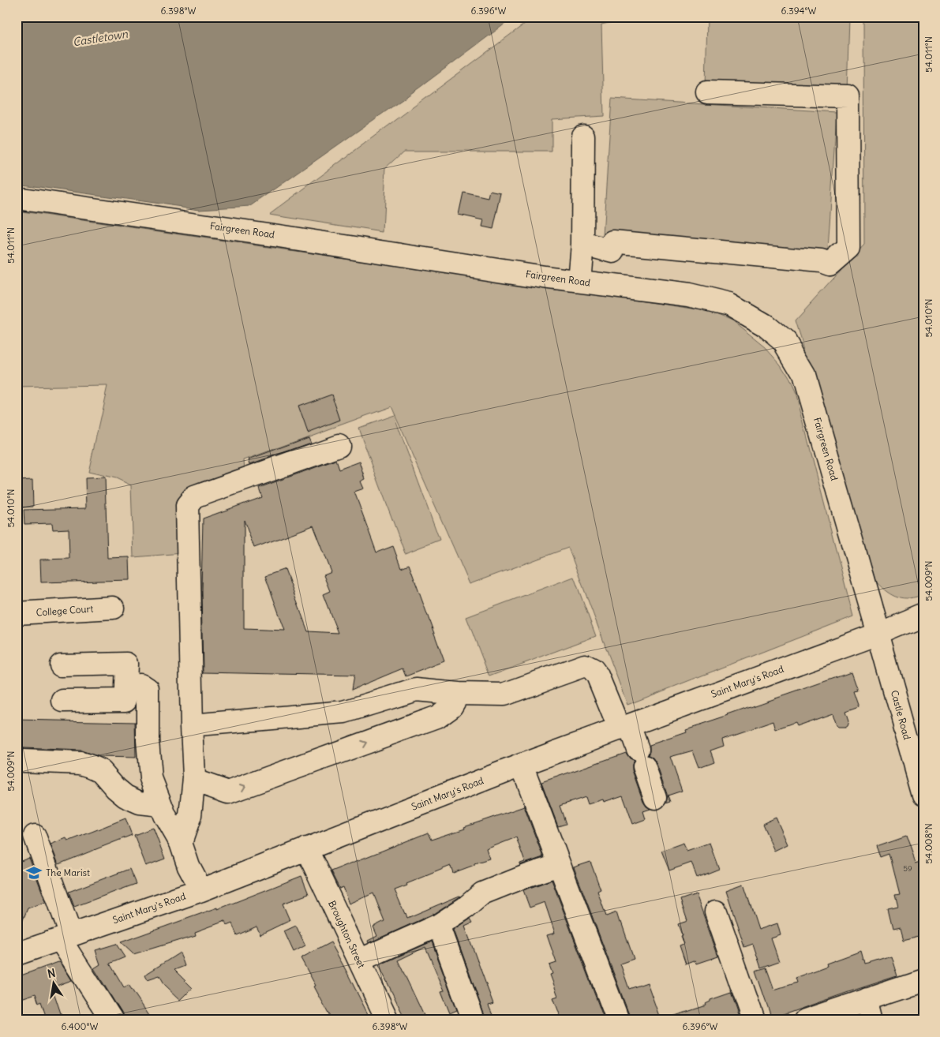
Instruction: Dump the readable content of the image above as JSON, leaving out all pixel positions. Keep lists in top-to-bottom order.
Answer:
{
  "streets": {
    "street": [
      "Fairgreen Road",
      "College Court",
      "Saint Mary's Road",
      "Castle Road",
      "Broughton Street"
    ]
  },
  "crossings": [
    ["Fairgreen Road", "Saint Mary's Road"],
    ["Fairgreen Road", "Castle Road"],
    ["Saint Mary's Road", "Castle Road"],
    ["Saint Mary's Road", "Broughton Street"]
  ],
  "water": ["Castletown"],
  "places": {
    "school or university": ["The Marist"]
  },
  "house_numbers": ["59"],
  "north": "top",
  "coordinates": [
    "6.398°W",
    "6.396°W",
    "6.394°W",
    "54.011°N",
    "54.010°N",
    "54.009°N",
    "54.008°N",
    "6.400°W"
  ]
}
